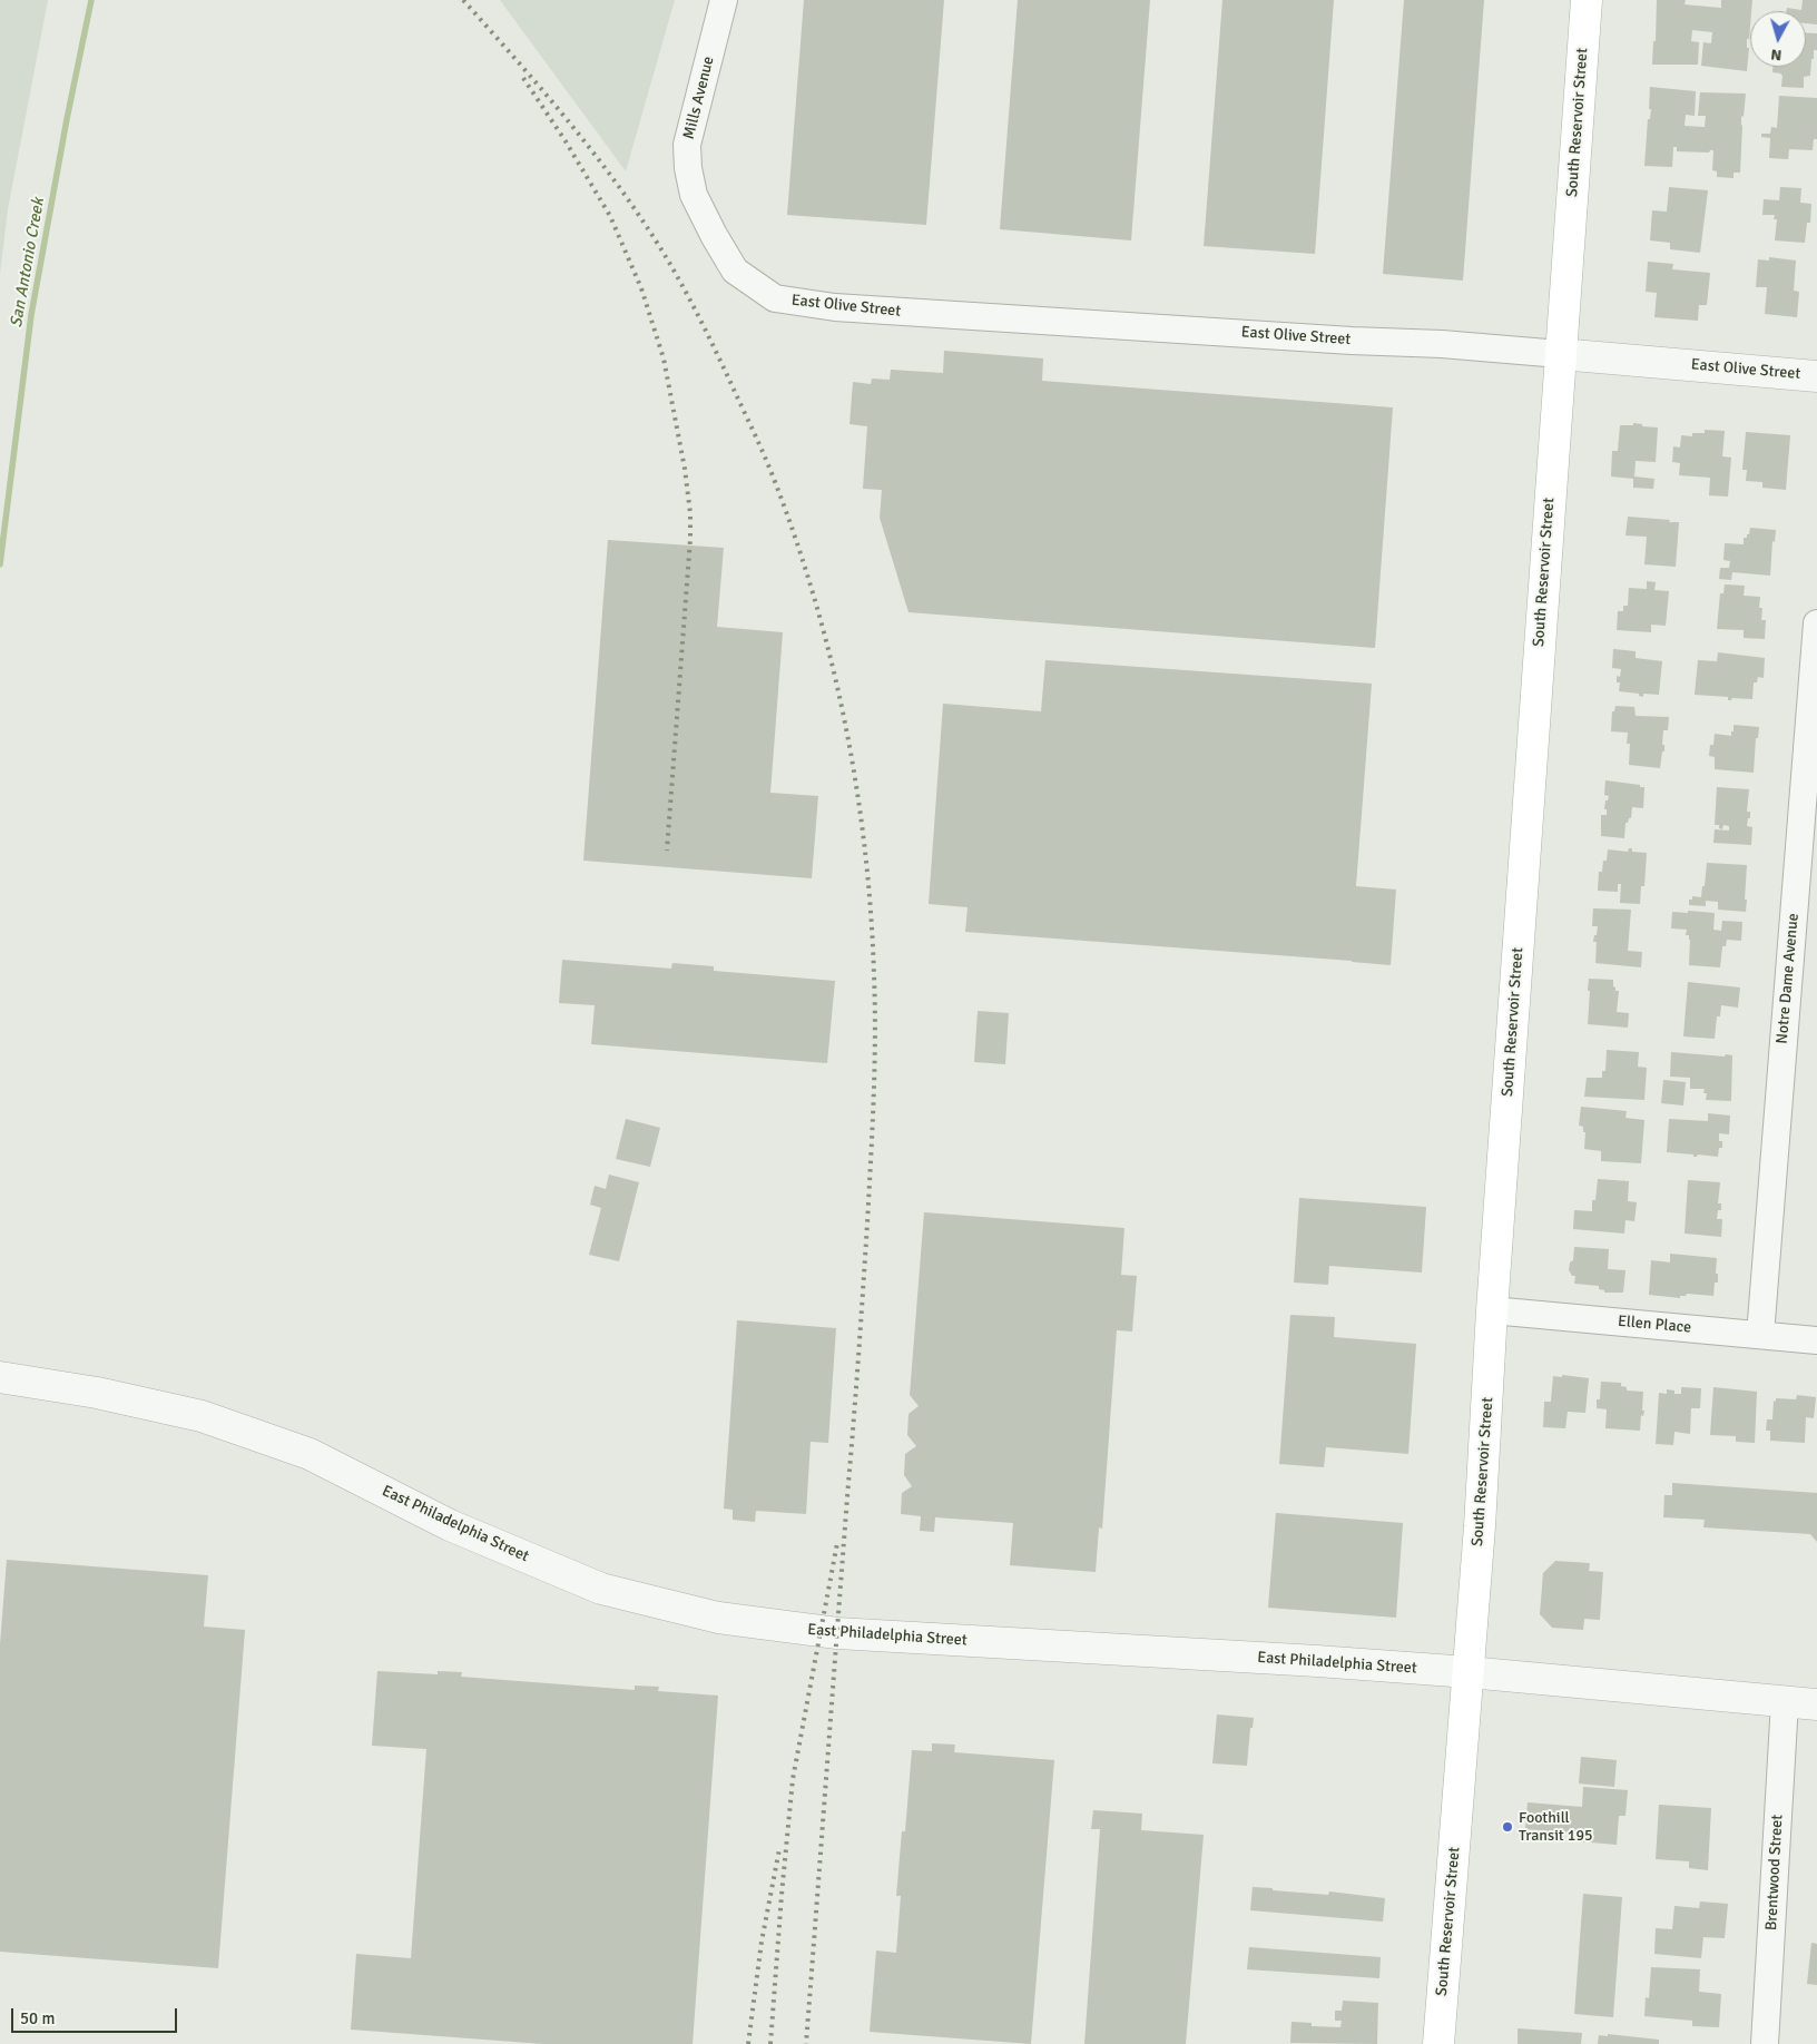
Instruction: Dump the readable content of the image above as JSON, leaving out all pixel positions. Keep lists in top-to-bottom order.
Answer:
{
  "streets": {
    "main road": ["South Reservoir Street"],
    "street": [
      "Mills Avenue",
      "East Olive Street",
      "Notre Dame Avenue",
      "Ellen Place",
      "East Philadelphia Street",
      "Brentwood Street"
    ]
  },
  "crossings": [
    ["Mills Avenue", "East Olive Street"],
    ["South Reservoir Street", "East Olive Street"],
    ["South Reservoir Street", "Ellen Place"],
    ["South Reservoir Street", "East Philadelphia Street"],
    ["Notre Dame Avenue", "Ellen Place"],
    ["East Philadelphia Street", "Brentwood Street"]
  ],
  "water": ["San Antonio Creek"],
  "places": ["Foothill Transit 195"],
  "scale_bar": "50 m",
  "north": "bottom"
}
